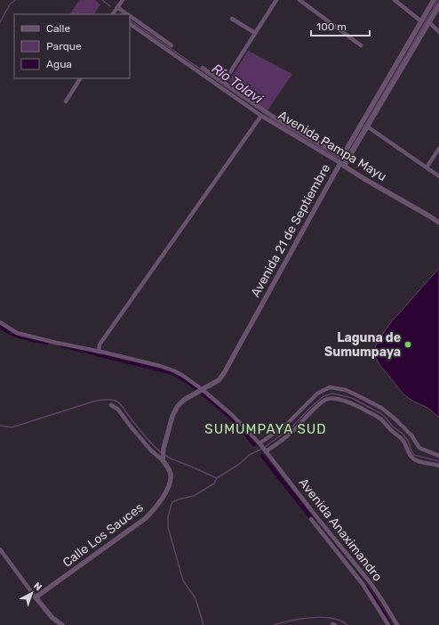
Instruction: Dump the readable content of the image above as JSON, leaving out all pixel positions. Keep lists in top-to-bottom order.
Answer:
{
  "streets": {
    "street": [
      "Avenida Pampa Mayu",
      "Avenida 21 de Septiembre",
      "Avenida Anaximandro",
      "Calle Los Sauces"
    ]
  },
  "crossings": [
    ["Avenida Pampa Mayu", "Avenida 21 de Septiembre"],
    ["Avenida 21 de Septiembre", "Avenida Anaximandro"],
    ["Avenida 21 de Septiembre", "Calle Los Sauces"]
  ],
  "districts": ["SUMUMPAYA SUD"],
  "water": ["Río Tolavi"],
  "places": ["Laguna de Sumumpaya"],
  "legend": ["Calle", "Parque", "Agua"],
  "scale_bar": "100 m",
  "north": "top right"
}
